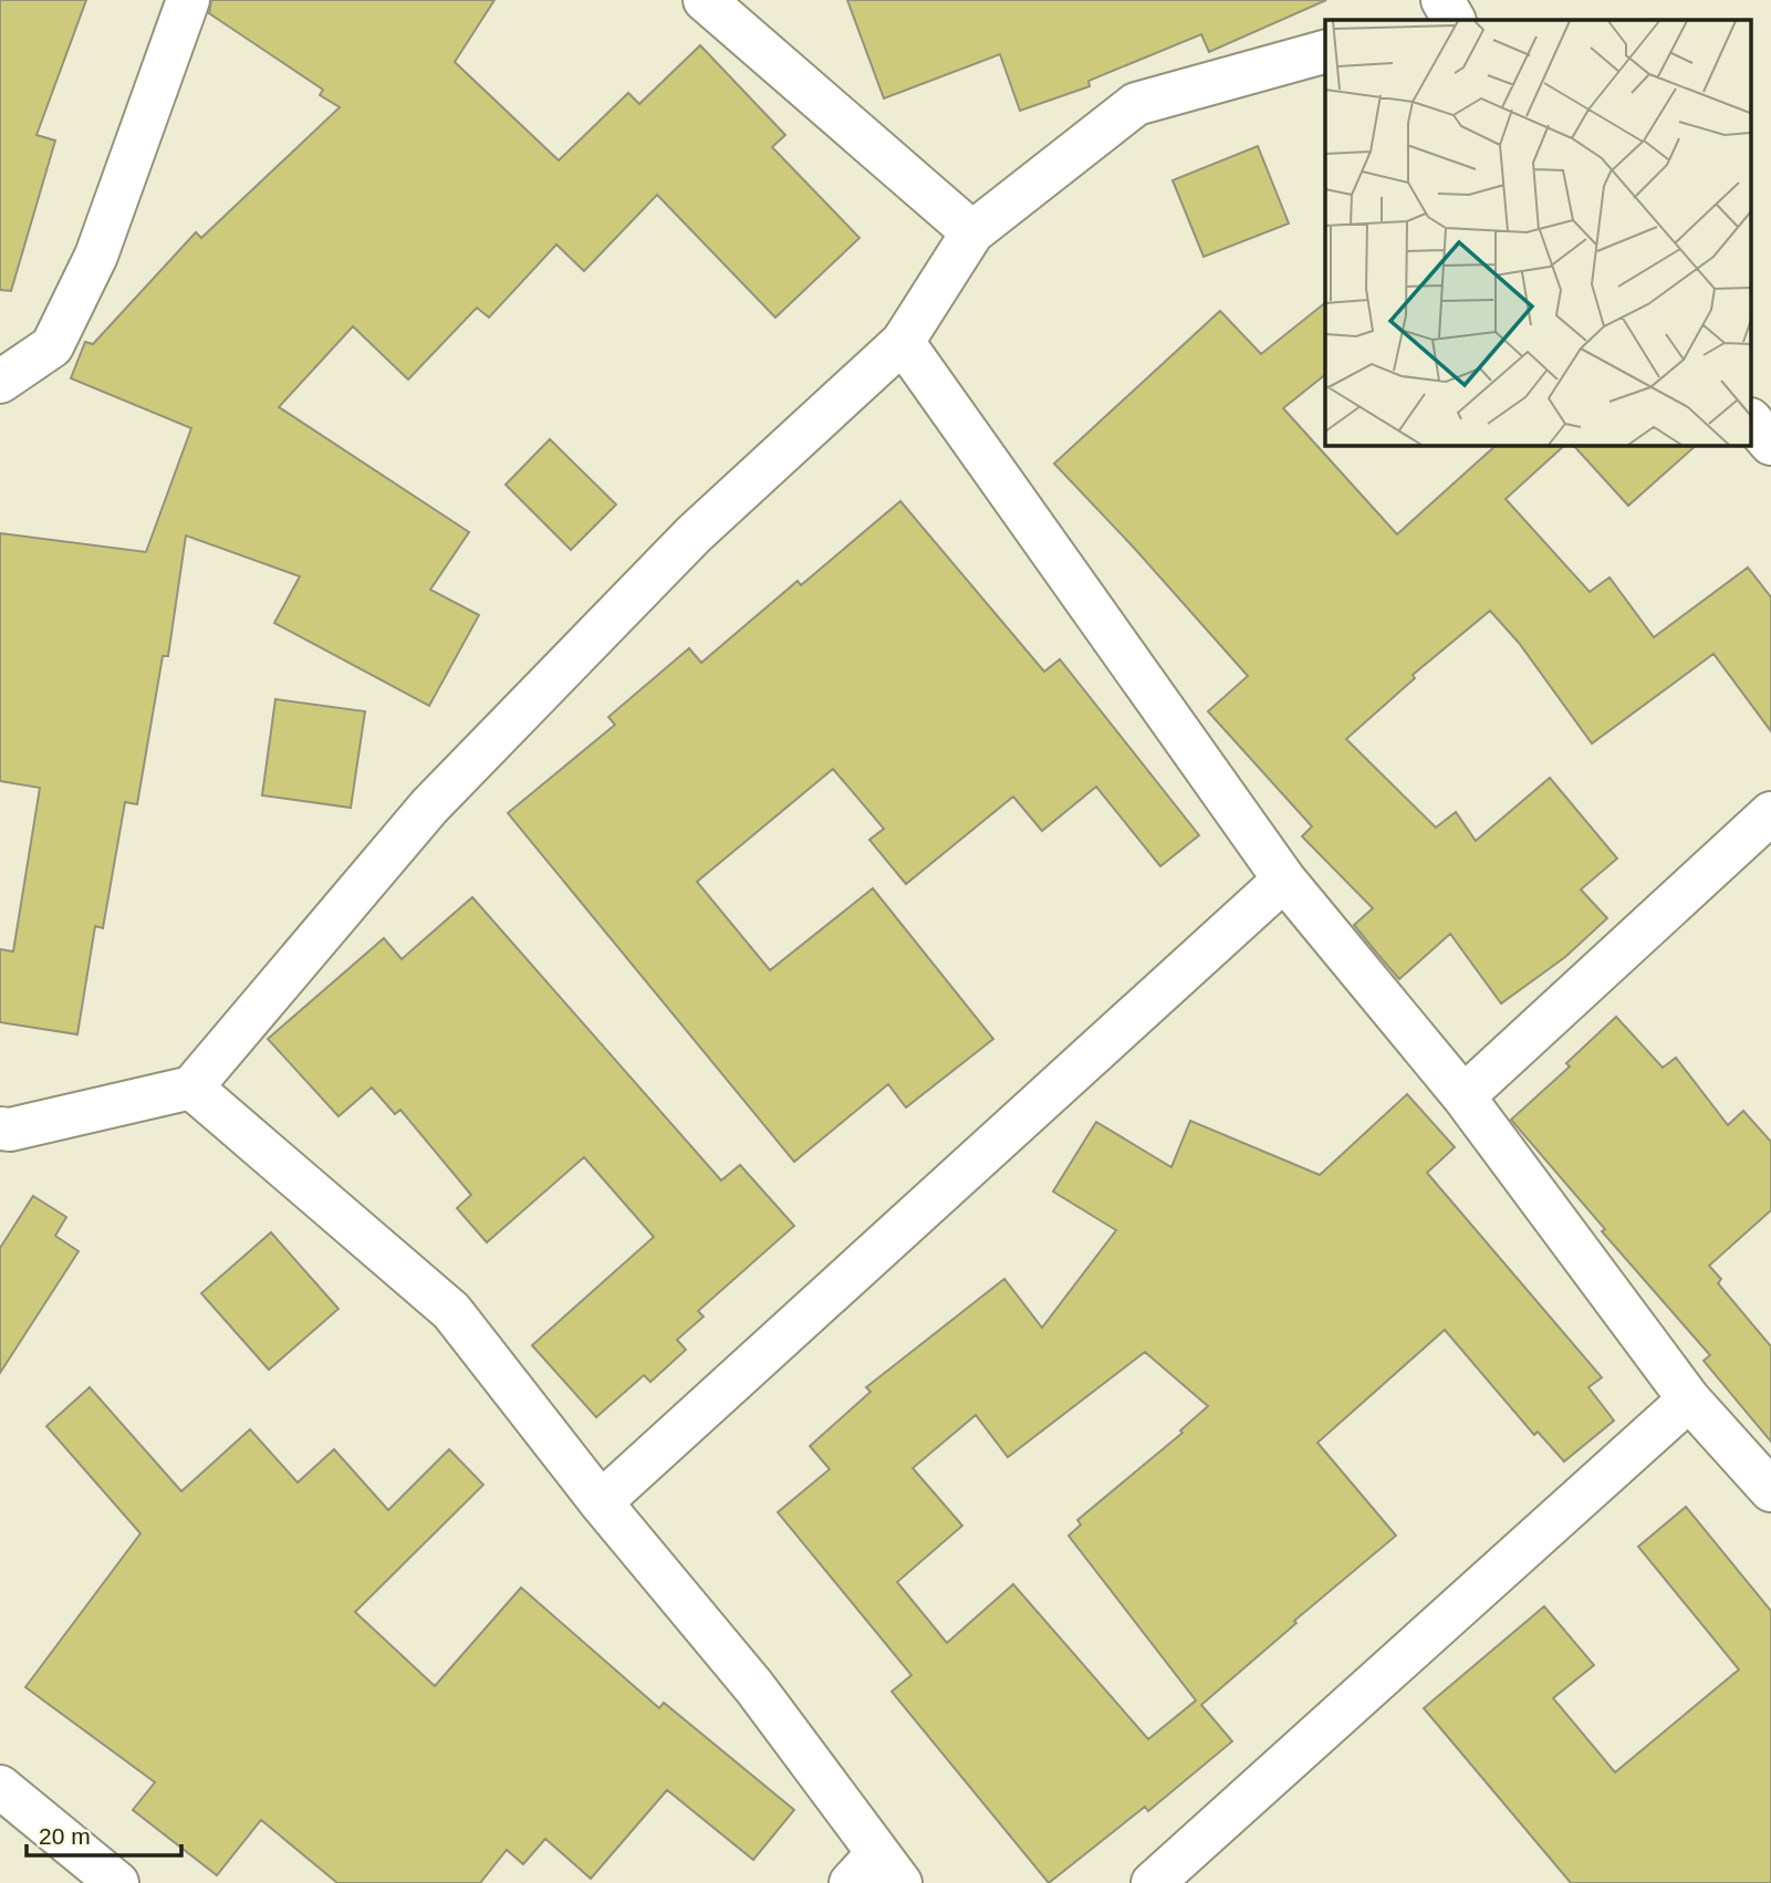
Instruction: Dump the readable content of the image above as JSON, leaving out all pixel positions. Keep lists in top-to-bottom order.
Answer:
{
  "scale_bar": "20 m"
}
